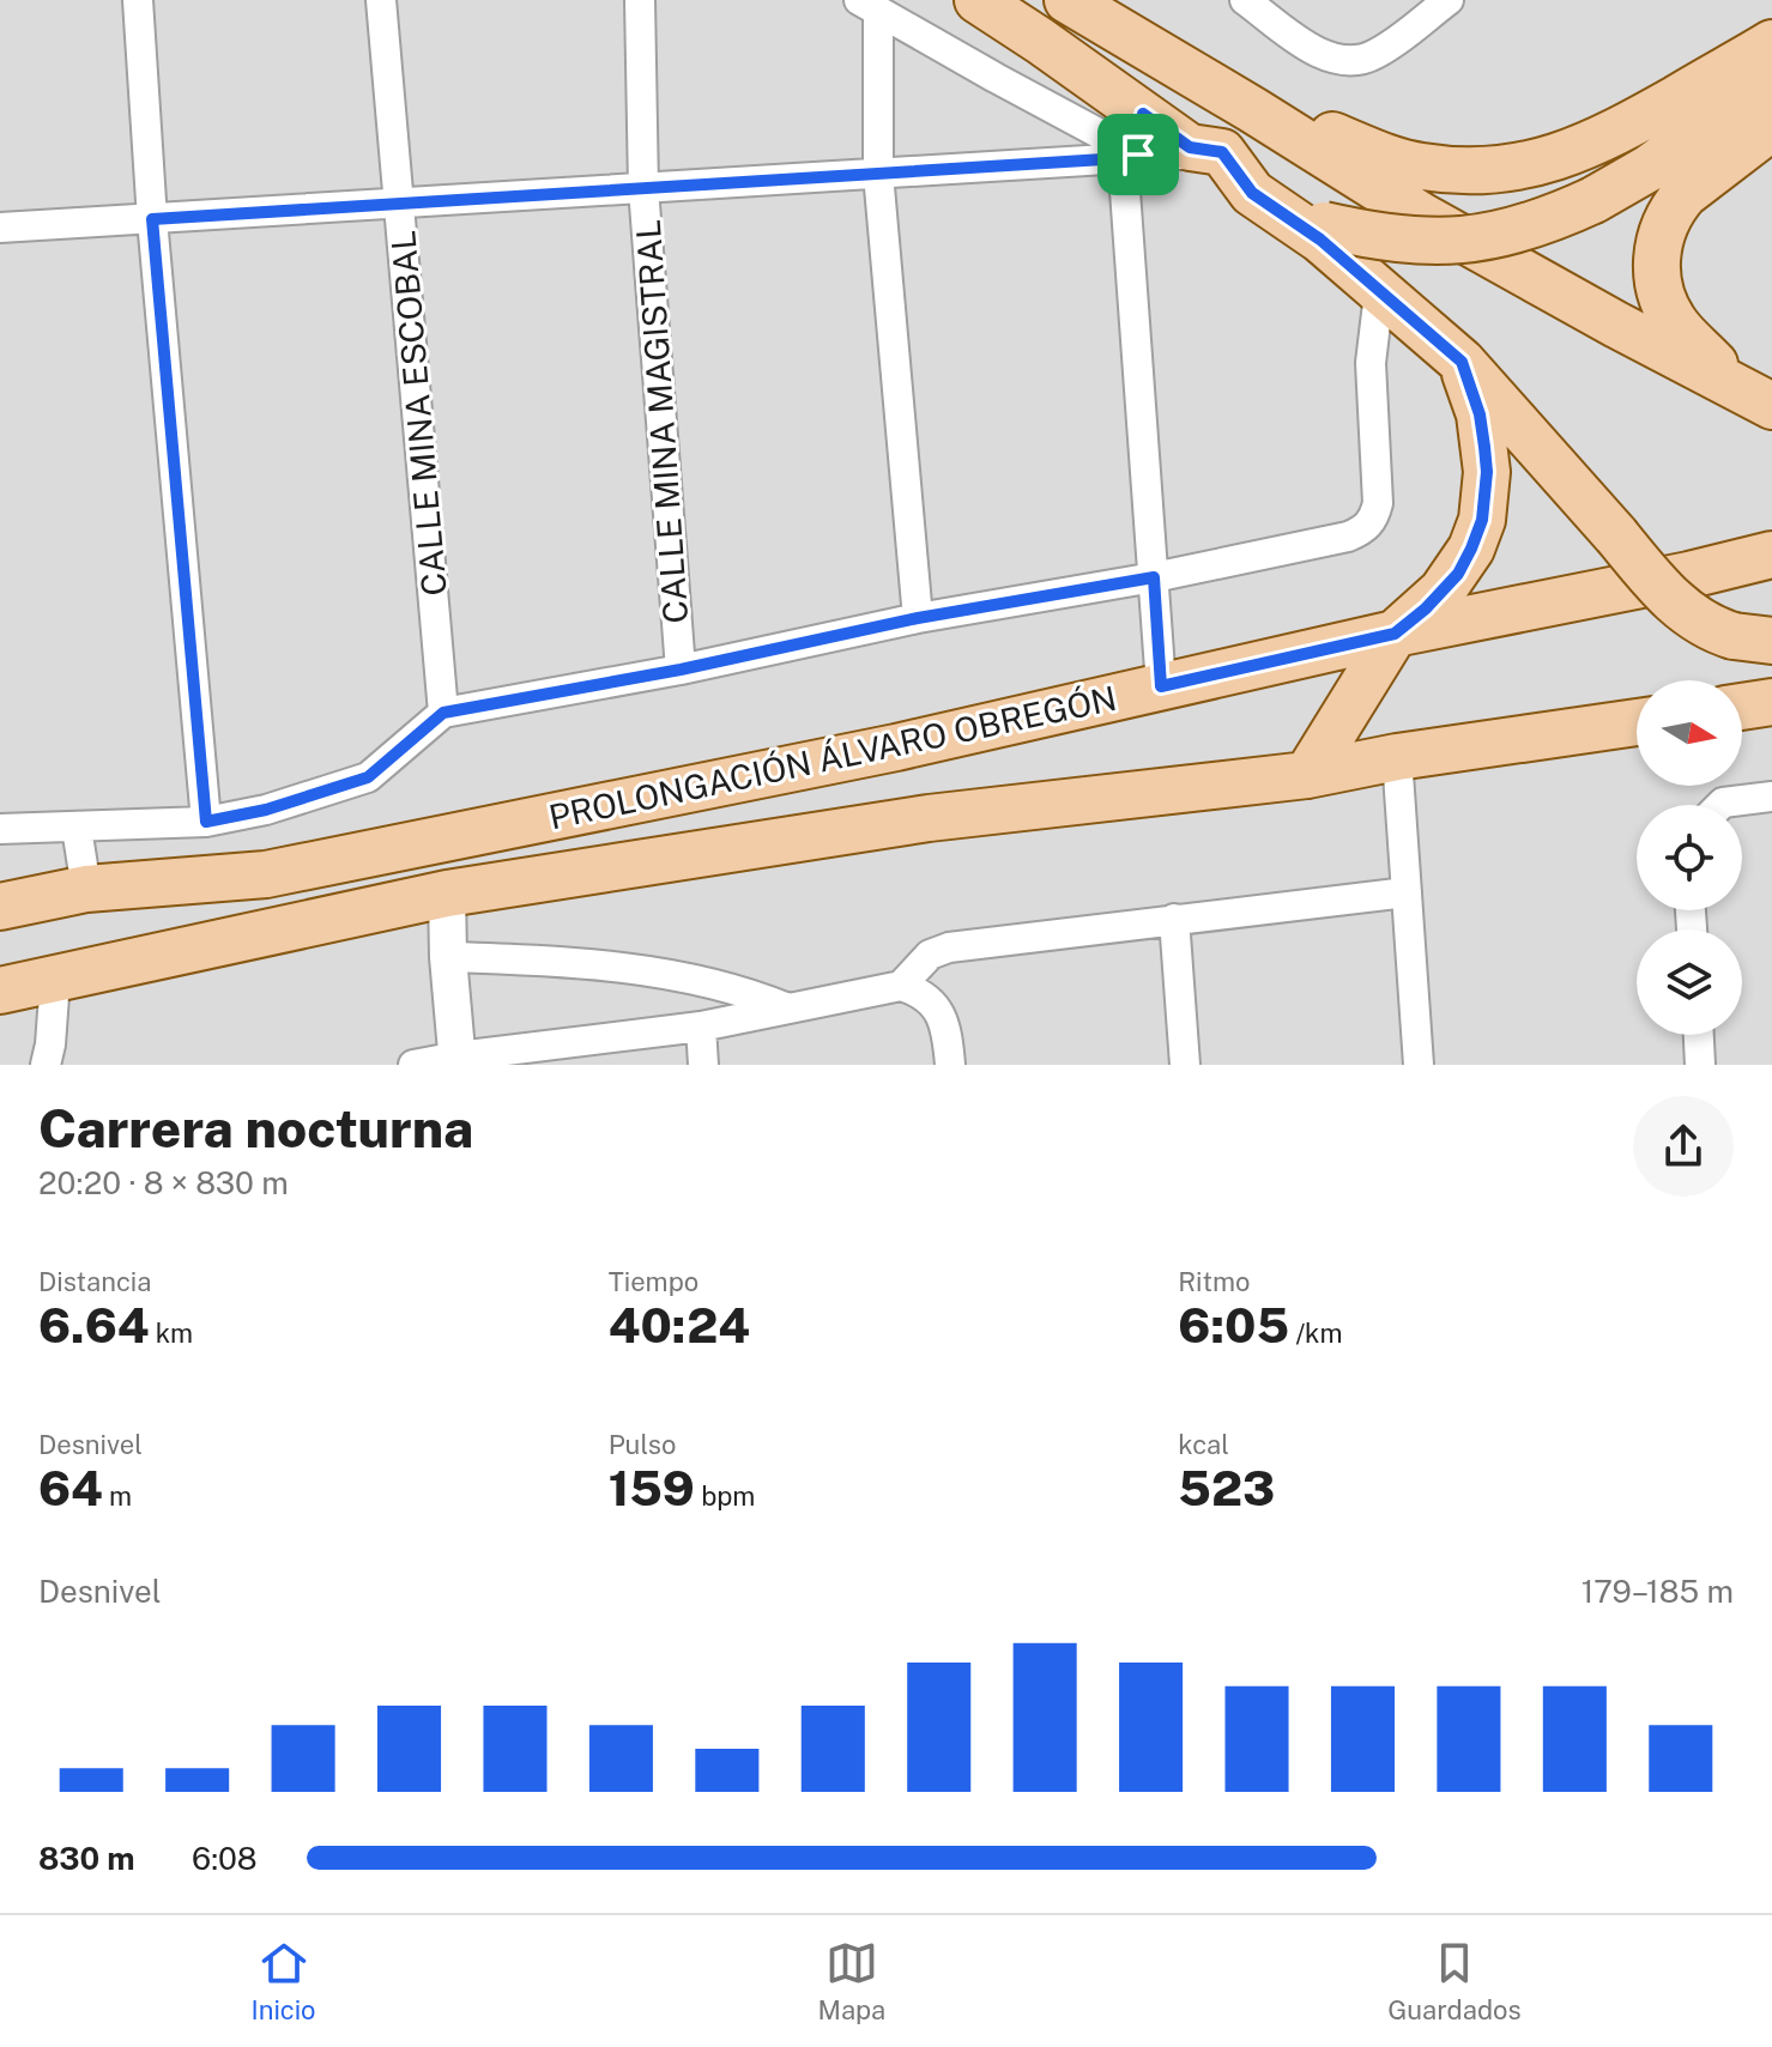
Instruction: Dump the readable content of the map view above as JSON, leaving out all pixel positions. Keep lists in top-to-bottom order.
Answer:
{
  "streets": {
    "main road": ["PROLONGACIÓN ÁLVARO OBREGÓN"],
    "street": ["CALLE MINA ESCOBAL", "CALLE MINA MAGISTRAL"]
  },
  "north": "right",
  "page": {
    "heading": ["Carrera nocturna", "20:20 · 8 × 830 m"],
    "stats": [
      ["Distancia", "6.64 km"],
      ["Tiempo", "40:24"],
      ["Ritmo", "6:05 /km"],
      ["Desnivel", "64 m"],
      ["Pulso", "159 bpm"],
      ["kcal", "523"]
    ],
    "chart": ["Desnivel", "179–185 m"],
    "list": [
      {
        "name": "830 m",
        "note": "6:08"
      }
    ],
    "tabs": ["Inicio", "Mapa", "Guardados"]
  }
}
